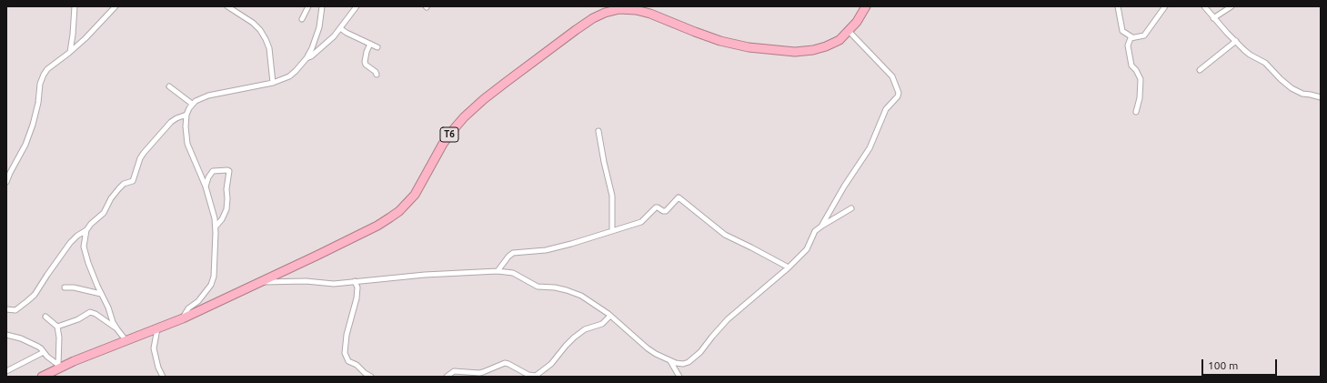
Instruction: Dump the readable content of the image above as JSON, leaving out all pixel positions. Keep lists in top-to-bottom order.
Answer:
{
  "streets": {
    "highway": ["T6"]
  },
  "scale_bar": "100 m"
}
